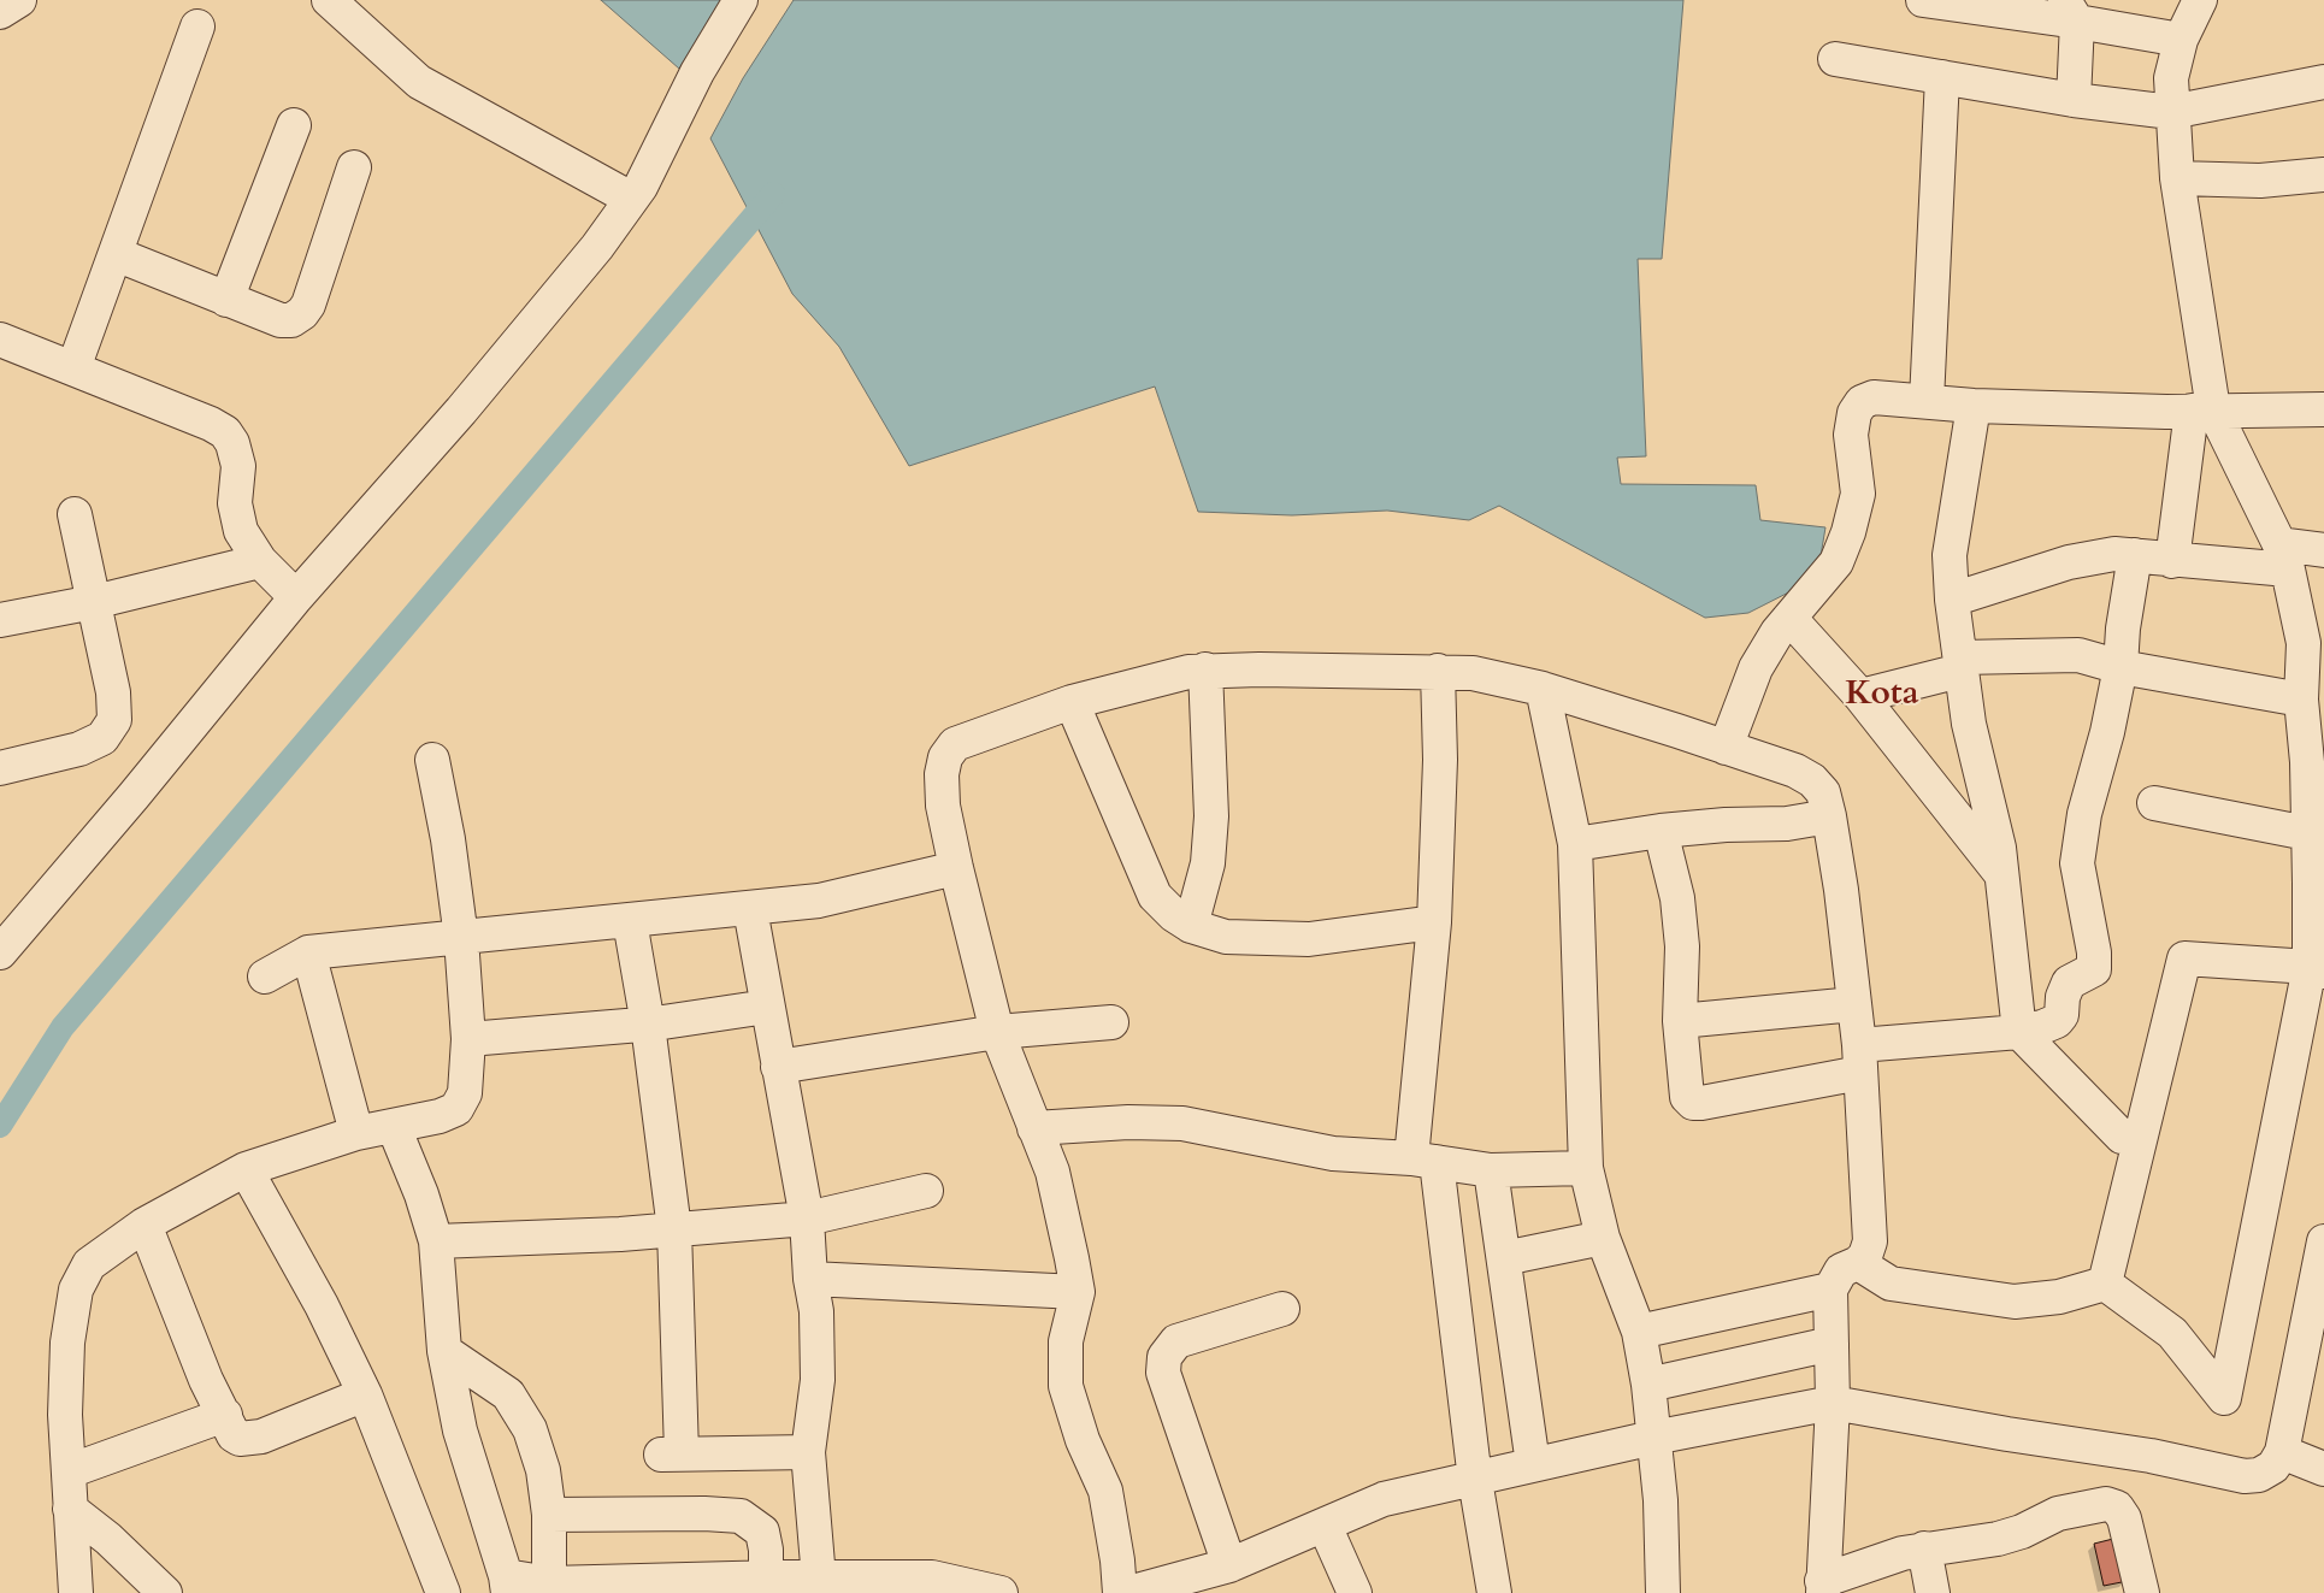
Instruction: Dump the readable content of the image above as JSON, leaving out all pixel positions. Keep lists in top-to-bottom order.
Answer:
{
  "districts": ["Kota"]
}
